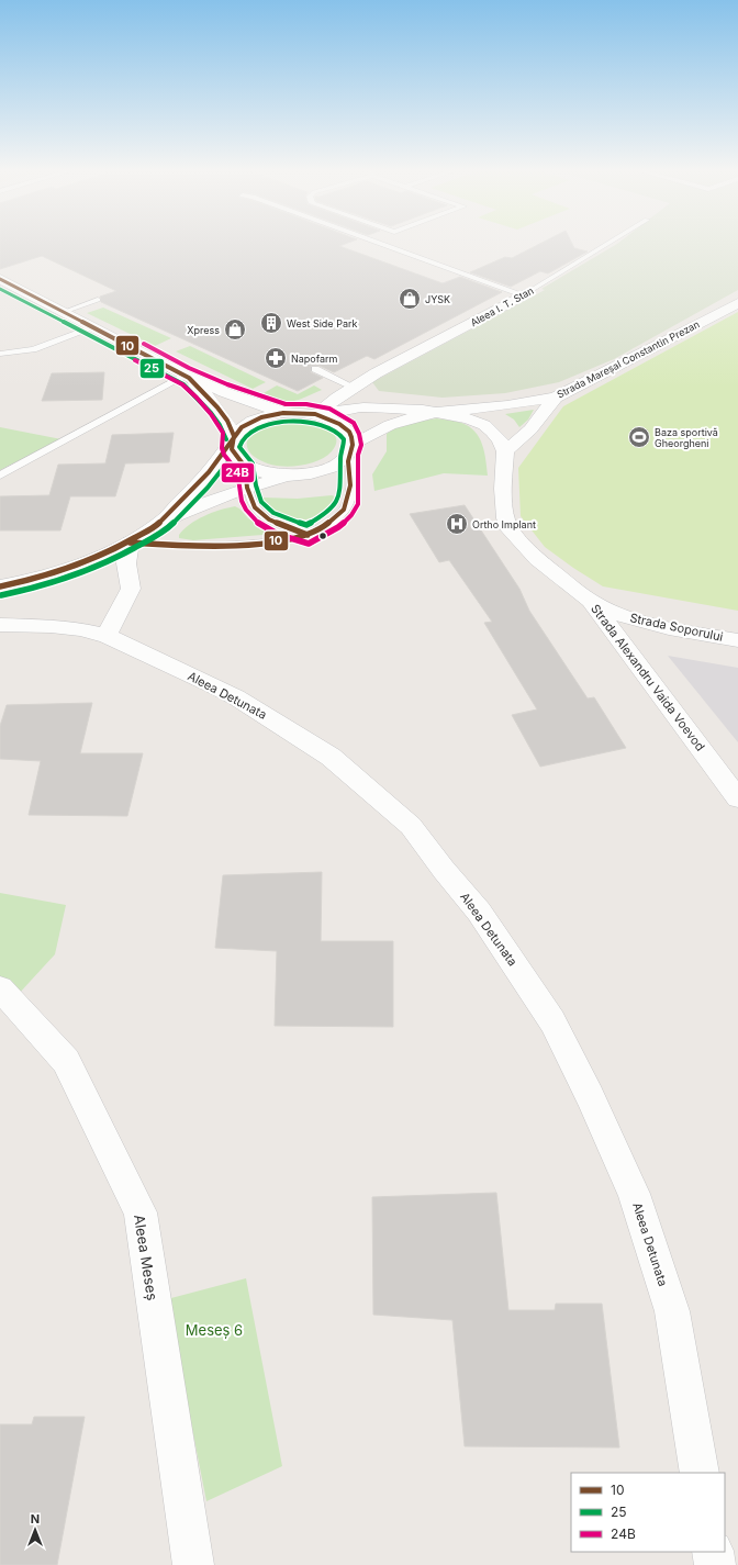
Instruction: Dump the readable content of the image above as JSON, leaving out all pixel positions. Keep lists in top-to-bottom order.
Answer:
{
  "streets": {
    "street": [
      "Aleea I. T. Stan",
      "Strada Mareșal Constantin Prezan",
      "Strada Soporului",
      "Strada Alexandru Vaida Voevod",
      "Aleea Detunata",
      "Aleea Meseș"
    ]
  },
  "crossings": [
    ["Aleea I. T. Stan", "Strada Mareșal Constantin Prezan"],
    ["Strada Soporului", "Strada Alexandru Vaida Voevod"]
  ],
  "parks": ["Meseș 6"],
  "places": {
    "shop": ["JYSK", "Xpress"],
    "building": ["West Side Park"],
    "pharmacy": ["Napofarm"],
    "sports": ["Baza sportivă Gheorgheni"],
    "hospital": ["Ortho Implant"]
  },
  "lines": ["transit line 10", "transit line 25", "transit line 24B"],
  "legend": ["10", "25", "24B"],
  "north": "top"
}
